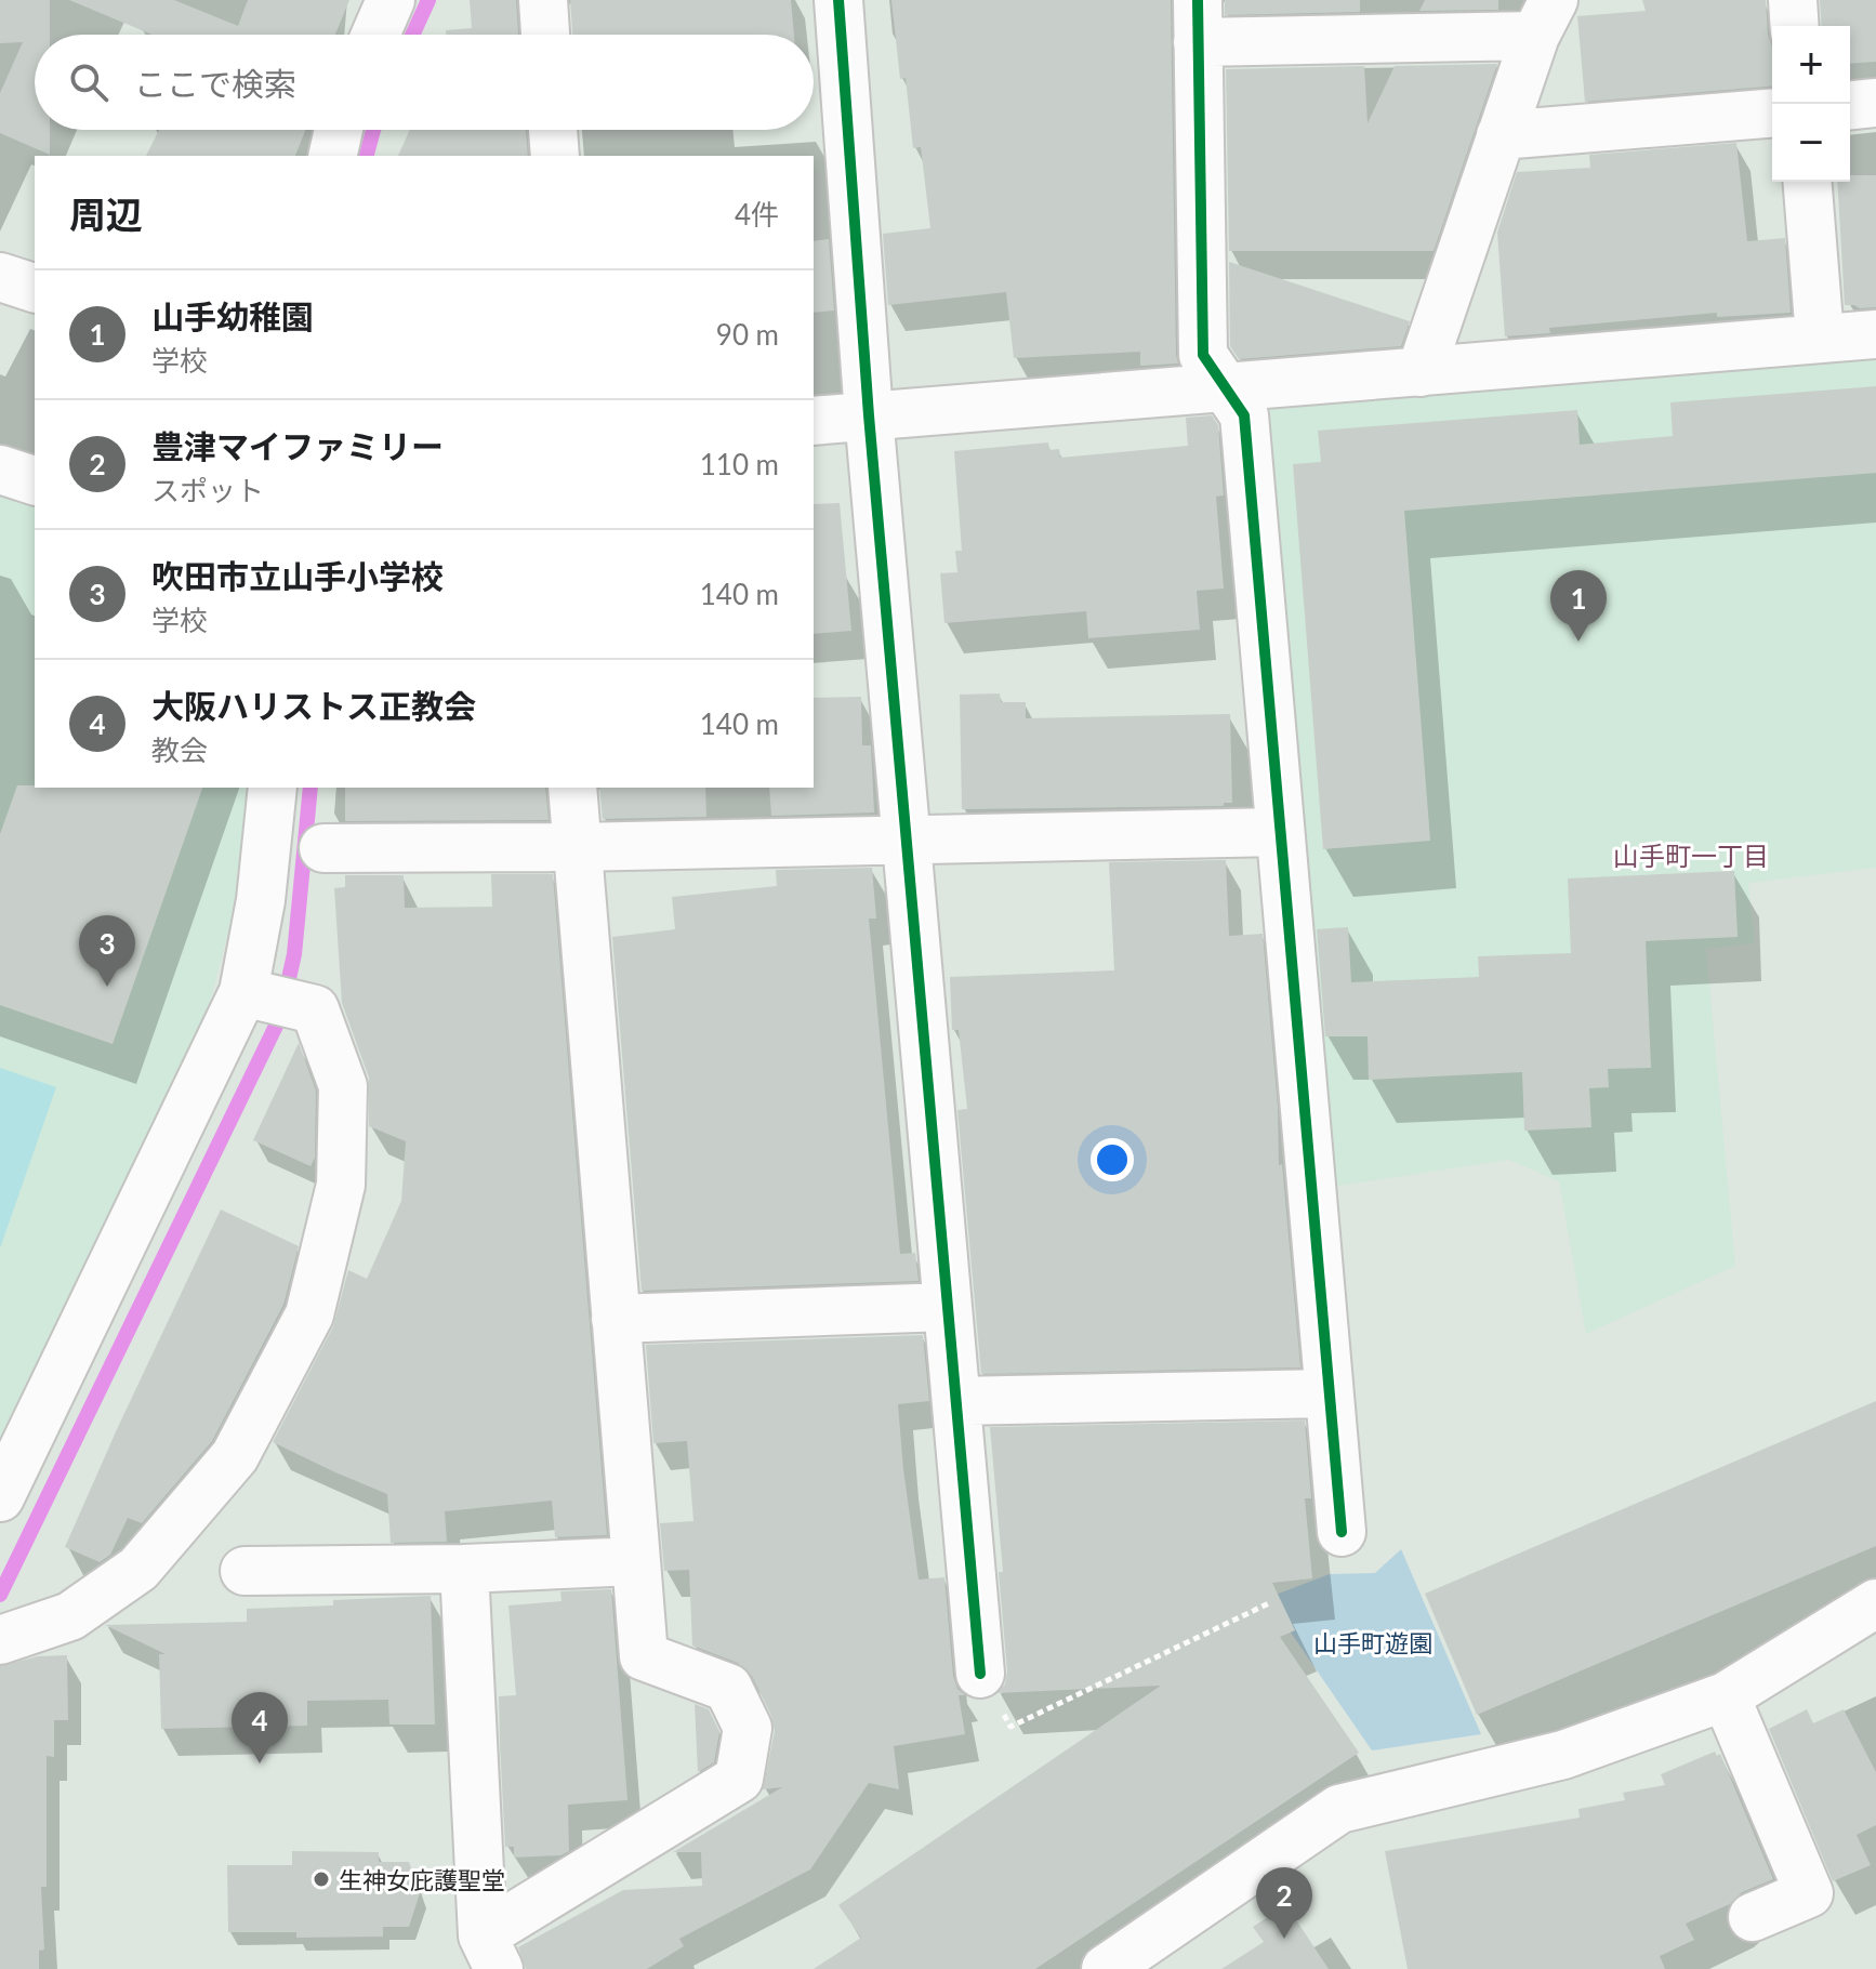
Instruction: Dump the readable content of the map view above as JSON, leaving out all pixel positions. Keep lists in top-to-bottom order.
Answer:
{
  "districts": ["山手町一丁目"],
  "parks": ["山手町遊園"],
  "places": ["生神女庇護聖堂"],
  "page": {
    "map_buttons": ["+", "−"],
    "search": "ここで検索",
    "heading": ["周辺", "4件"],
    "list": [
      {
        "mark": "1",
        "name": "山手幼稚園",
        "note": "学校",
        "value": "90 m"
      },
      {
        "mark": "2",
        "name": "豊津マイファミリー",
        "note": "スポット",
        "value": "110 m"
      },
      {
        "mark": "3",
        "name": "吹田市立山手小学校",
        "note": "学校",
        "value": "140 m"
      },
      {
        "mark": "4",
        "name": "大阪ハリストス正教会",
        "note": "教会",
        "value": "140 m"
      }
    ],
    "pins": [
      "1",
      "3",
      "4",
      "2"
    ]
  }
}
